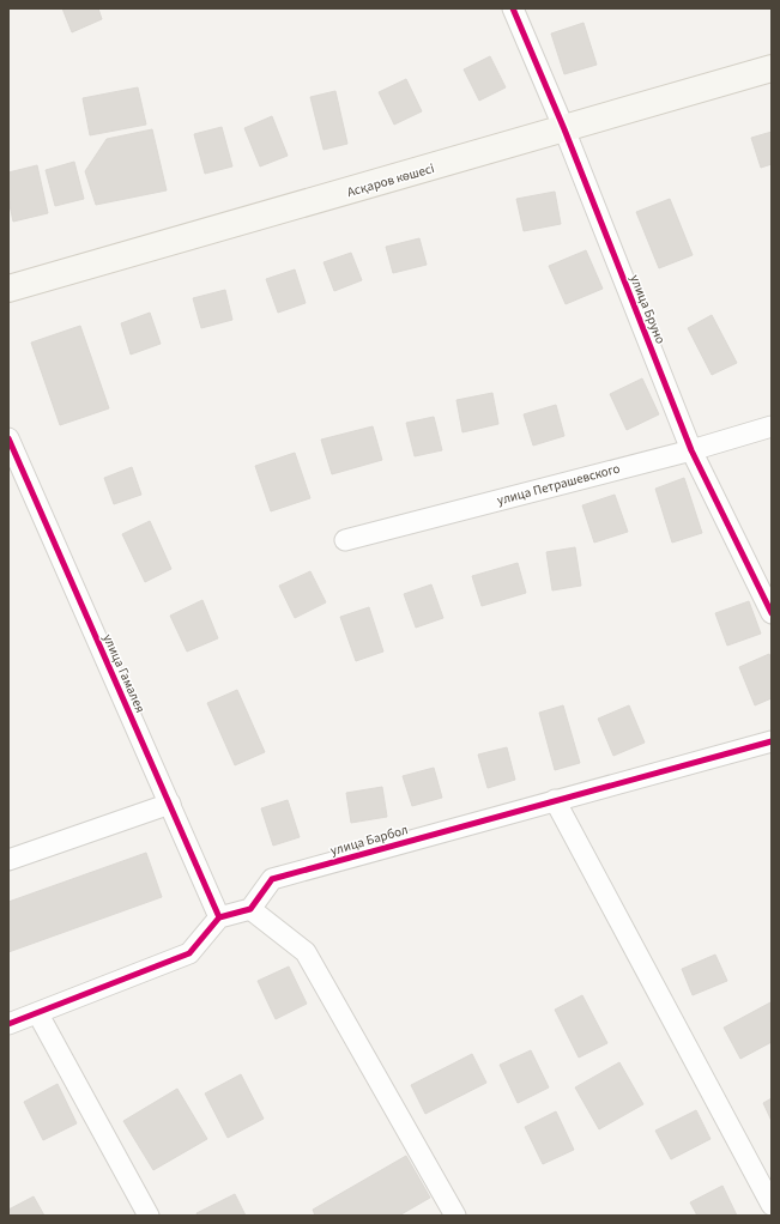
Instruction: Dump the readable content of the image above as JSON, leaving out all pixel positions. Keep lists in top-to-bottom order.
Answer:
{
  "streets": {
    "main road": ["Асқаров көшесі"],
    "street": [
      "улица Бруно",
      "улица Петрашевского",
      "улица Гамалея",
      "улица Барбол"
    ]
  },
  "crossings": [
    ["Асқаров көшесі", "улица Бруно"],
    ["улица Бруно", "улица Петрашевского"]
  ]
}
